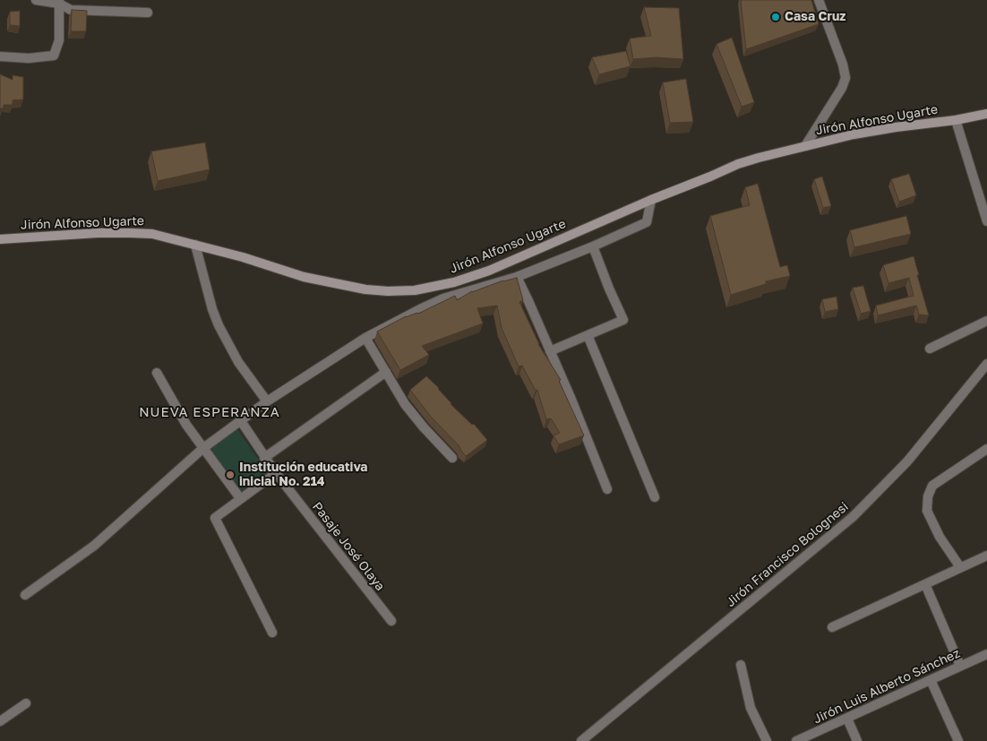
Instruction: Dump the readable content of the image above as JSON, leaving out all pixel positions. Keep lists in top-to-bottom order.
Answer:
{
  "streets": {
    "main road": ["Jirón Alfonso Ugarte"],
    "street": ["Pasaje José Olaya", "Jirón Francisco Bolognesi", "Jirón Luis Alberto Sánchez"]
  },
  "districts": ["NUEVA ESPERANZA"],
  "places": ["Casa Cruz", "Institución educativa inicial No. 214"]
}
